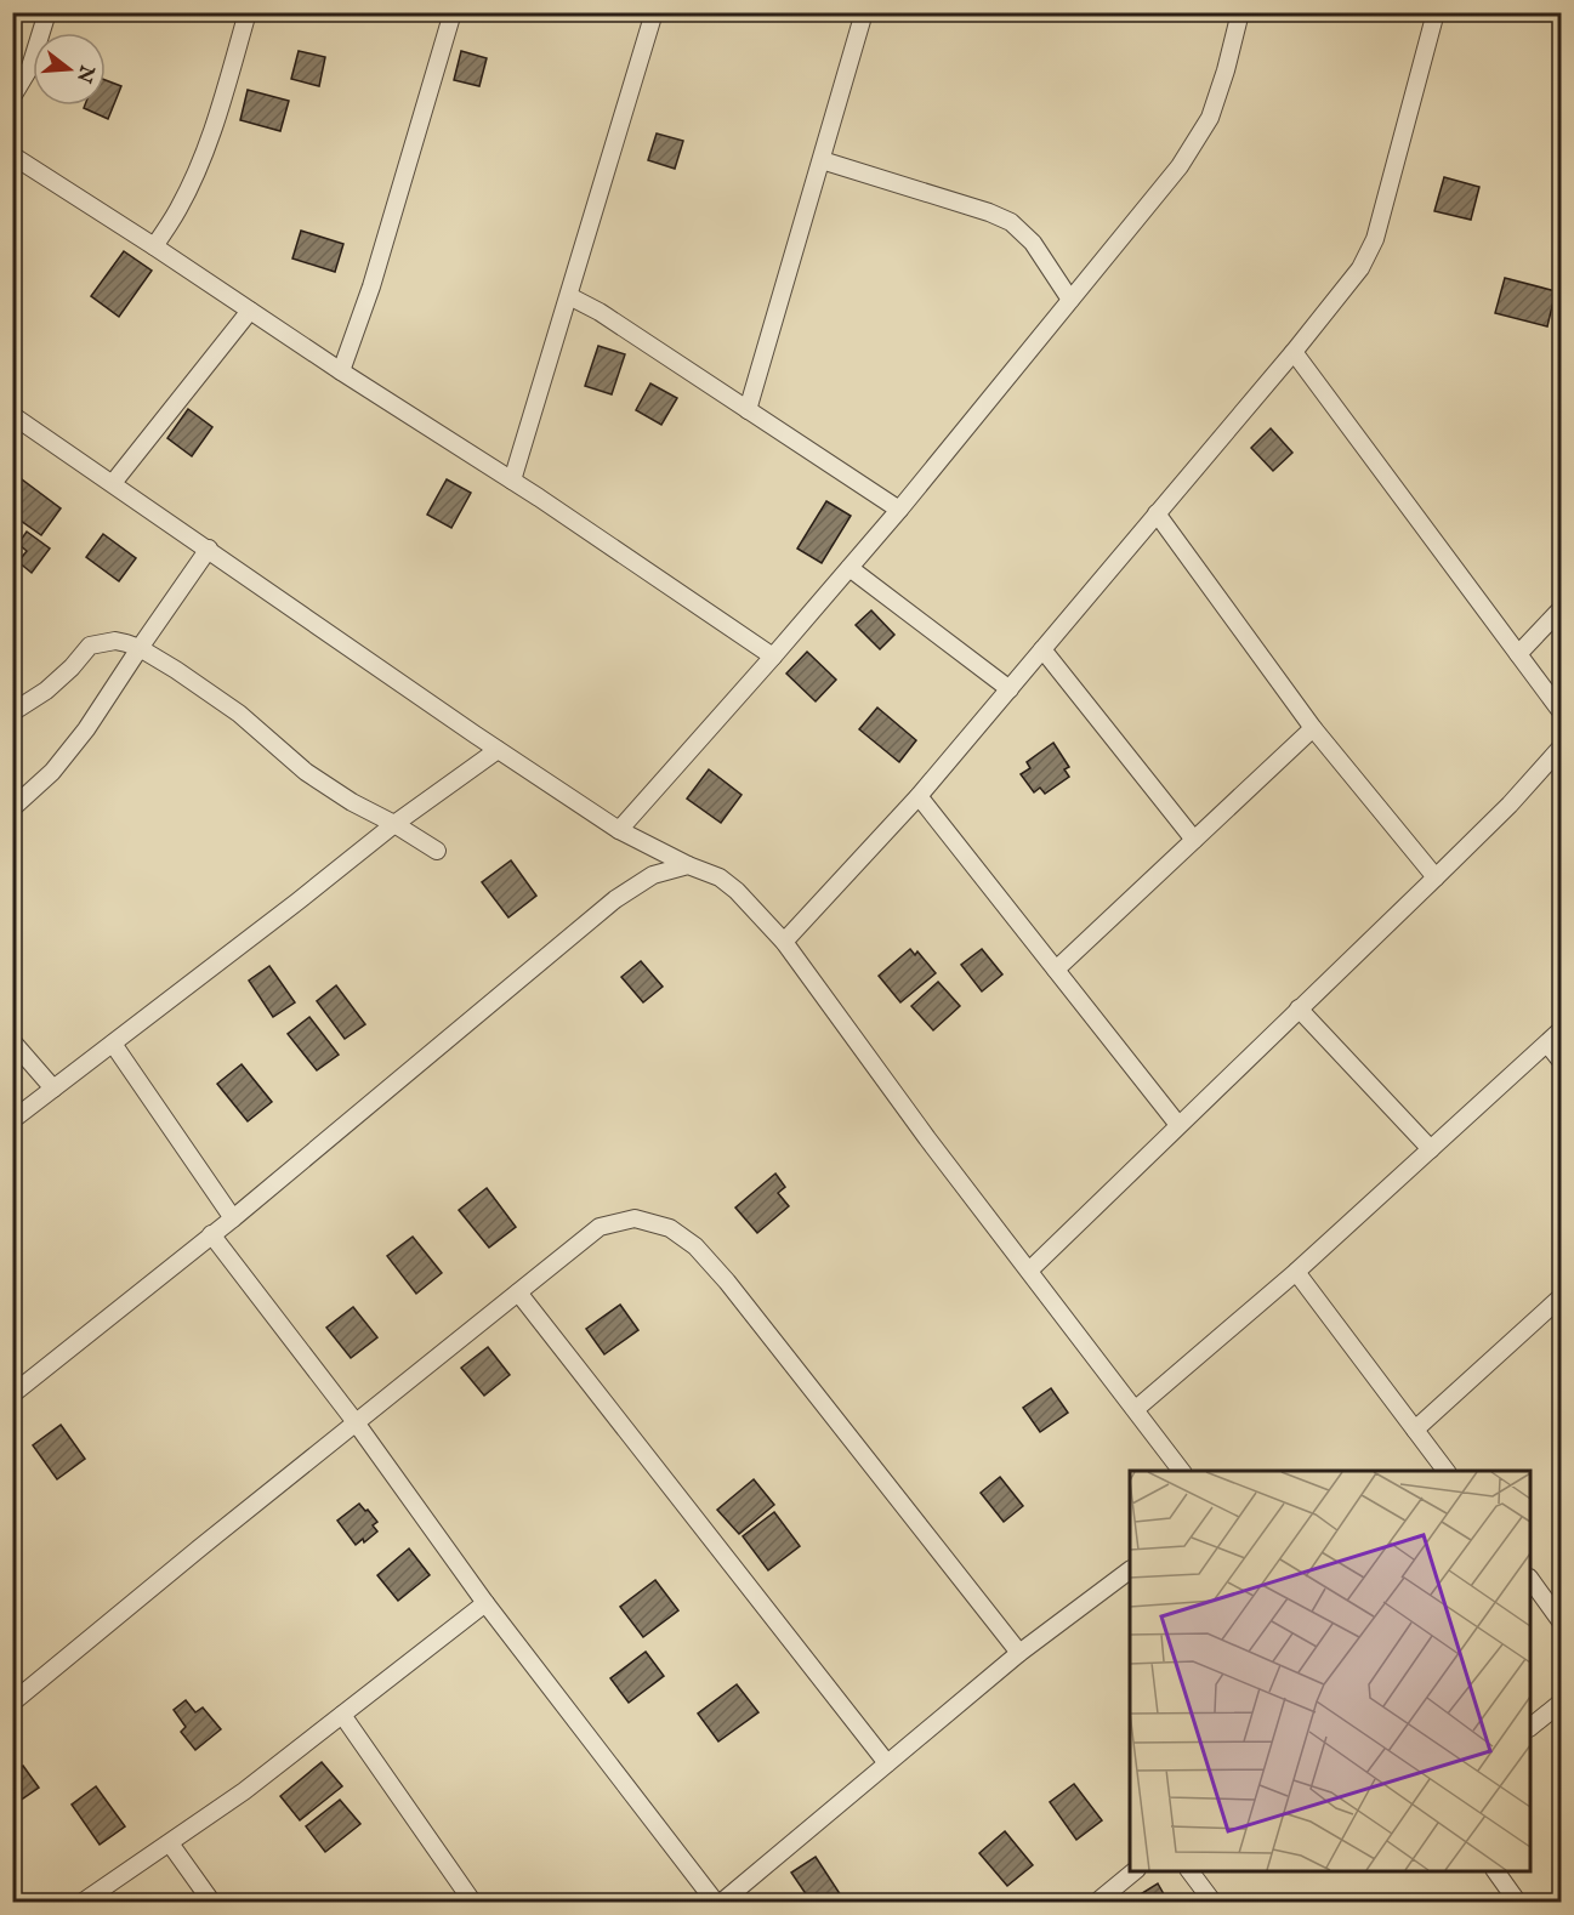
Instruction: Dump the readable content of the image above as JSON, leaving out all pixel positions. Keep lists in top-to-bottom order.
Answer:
{
  "north": "right"
}
